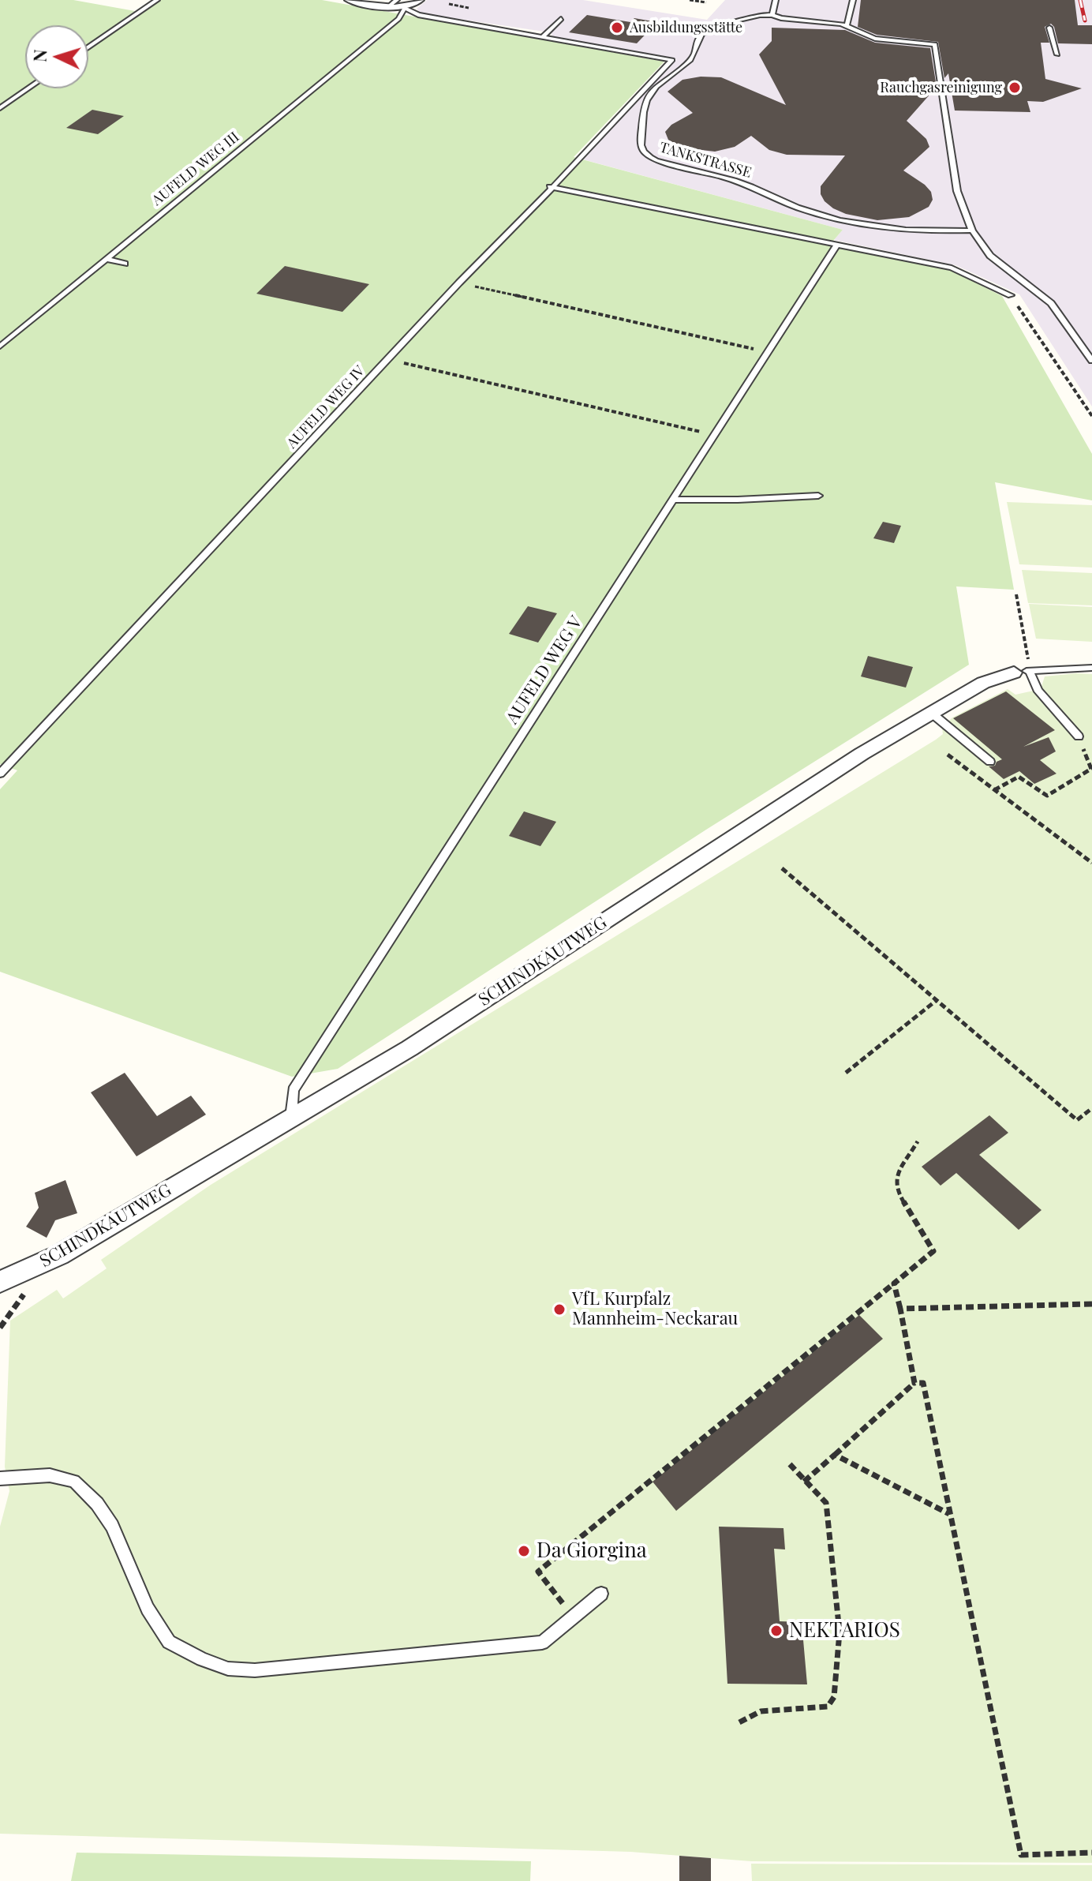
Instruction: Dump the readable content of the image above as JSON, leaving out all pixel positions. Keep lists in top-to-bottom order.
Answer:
{
  "streets": {
    "street": ["SCHINDKAUTWEG"],
    "lane": [
      "TANKSTRASSE",
      "AUFELD WEG III",
      "AUFELD WEG IV",
      "AUFELD WEG V"
    ]
  },
  "crossings": [
    ["AUFELD WEG V", "SCHINDKAUTWEG"]
  ],
  "places": [
    "Ausbildungsstätte",
    "Rauchgasreinigung",
    "VfL Kurpfalz Mannheim-Neckarau",
    "Da Giorgina",
    "NEKTARIOS"
  ],
  "north": "left"
}
